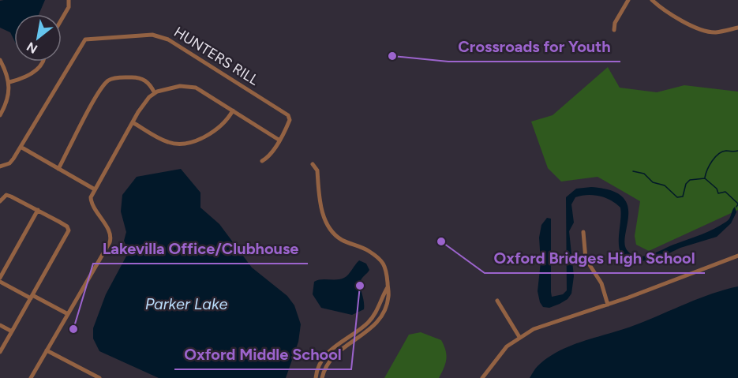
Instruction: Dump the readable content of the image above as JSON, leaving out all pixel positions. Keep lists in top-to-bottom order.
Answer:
{
  "streets": {
    "street": ["HUNTERS RILL"]
  },
  "water": ["Parker Lake"],
  "places": [
    "Crossroads for Youth",
    "Oxford Bridges High School",
    "Oxford Middle School",
    "Lakevilla Office/Clubhouse"
  ],
  "north": "bottom left"
}
